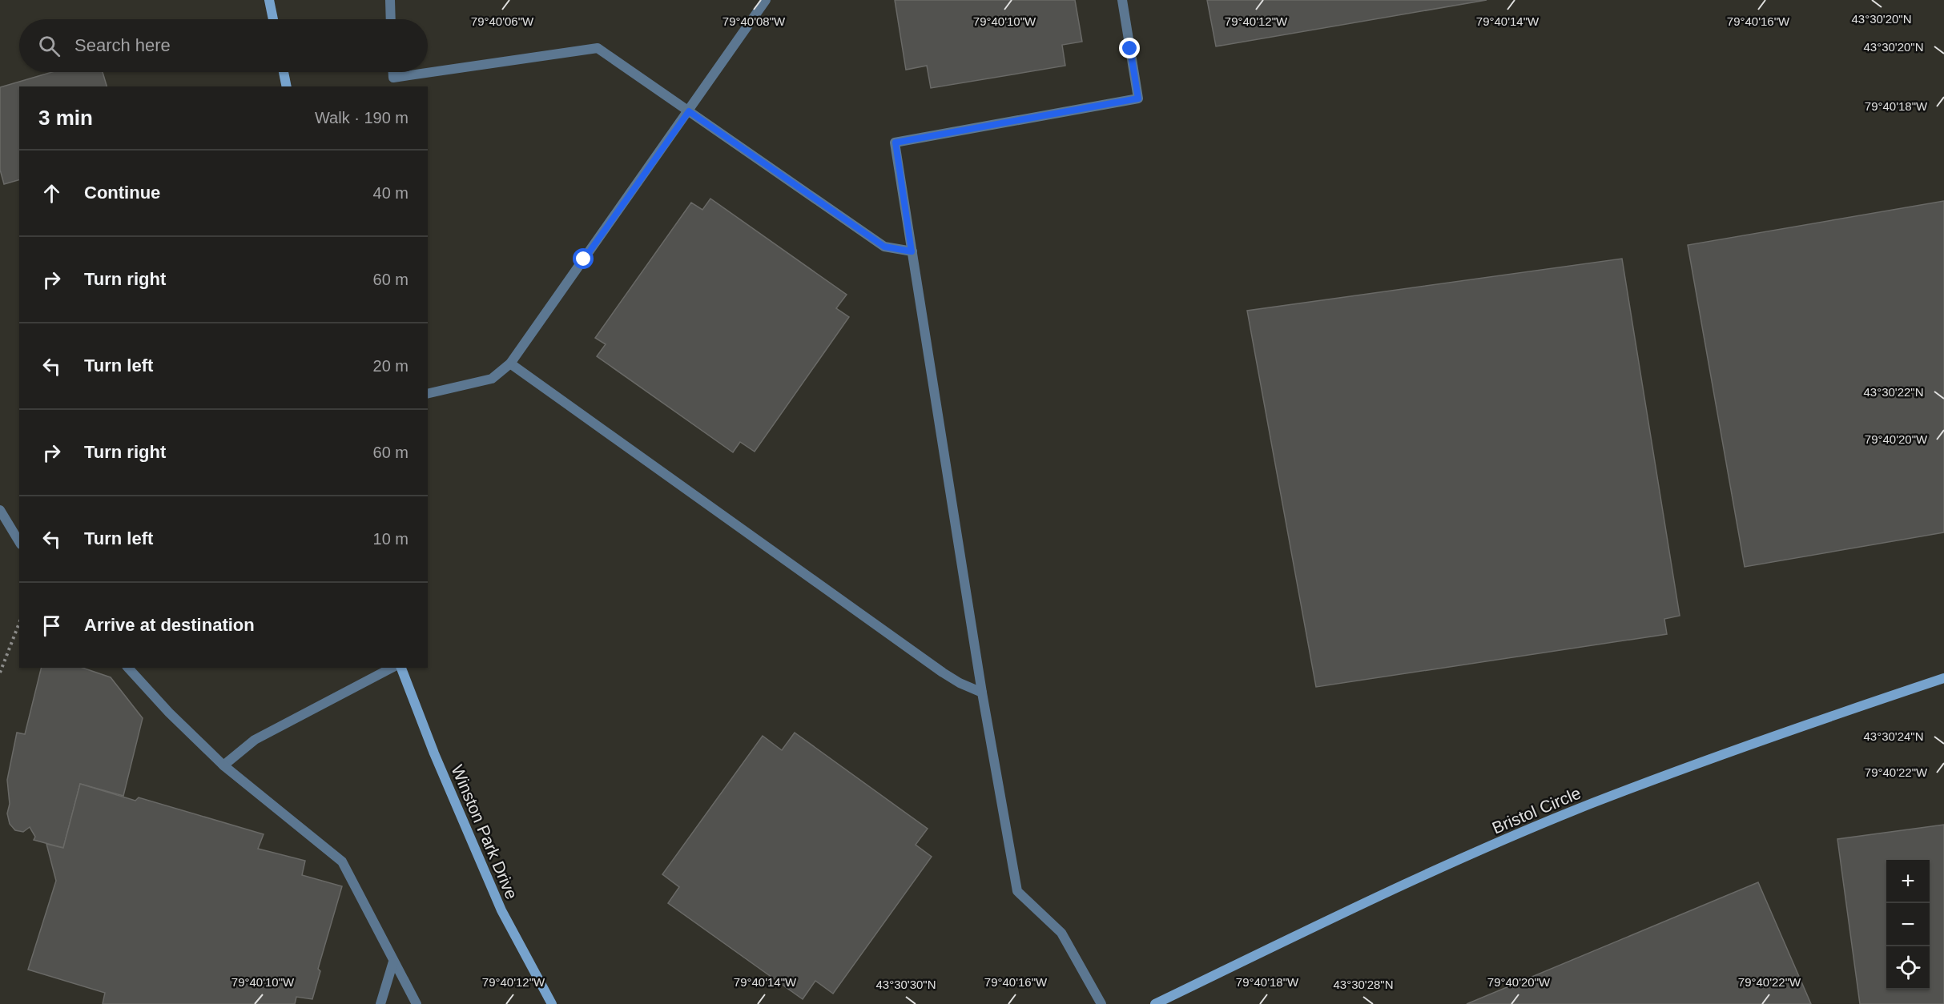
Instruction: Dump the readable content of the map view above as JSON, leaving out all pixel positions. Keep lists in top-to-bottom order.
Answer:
{
  "streets": {
    "street": ["Bristol Circle", "Winston Park Drive"]
  },
  "page": {
    "search": "Search here",
    "heading": ["3 min", "Walk · 190 m"],
    "list": [
      ["Continue", "40 m"],
      ["Turn right", "60 m"],
      ["Turn left", "20 m"],
      ["Turn right", "60 m"],
      ["Turn left", "10 m"],
      "Arrive at destination"
    ],
    "map_buttons": ["+", "−"]
  },
  "coordinates": [
    "43°30'20\"N",
    "79°40'06\"W",
    "79°40'08\"W",
    "79°40'10\"W",
    "79°40'12\"W",
    "79°40'14\"W",
    "79°40'16\"W",
    "79°40'18\"W",
    "43°30'22\"N",
    "79°40'20\"W",
    "43°30'24\"N",
    "79°40'22\"W",
    "43°30'30\"N",
    "43°30'28\"N"
  ]
}
